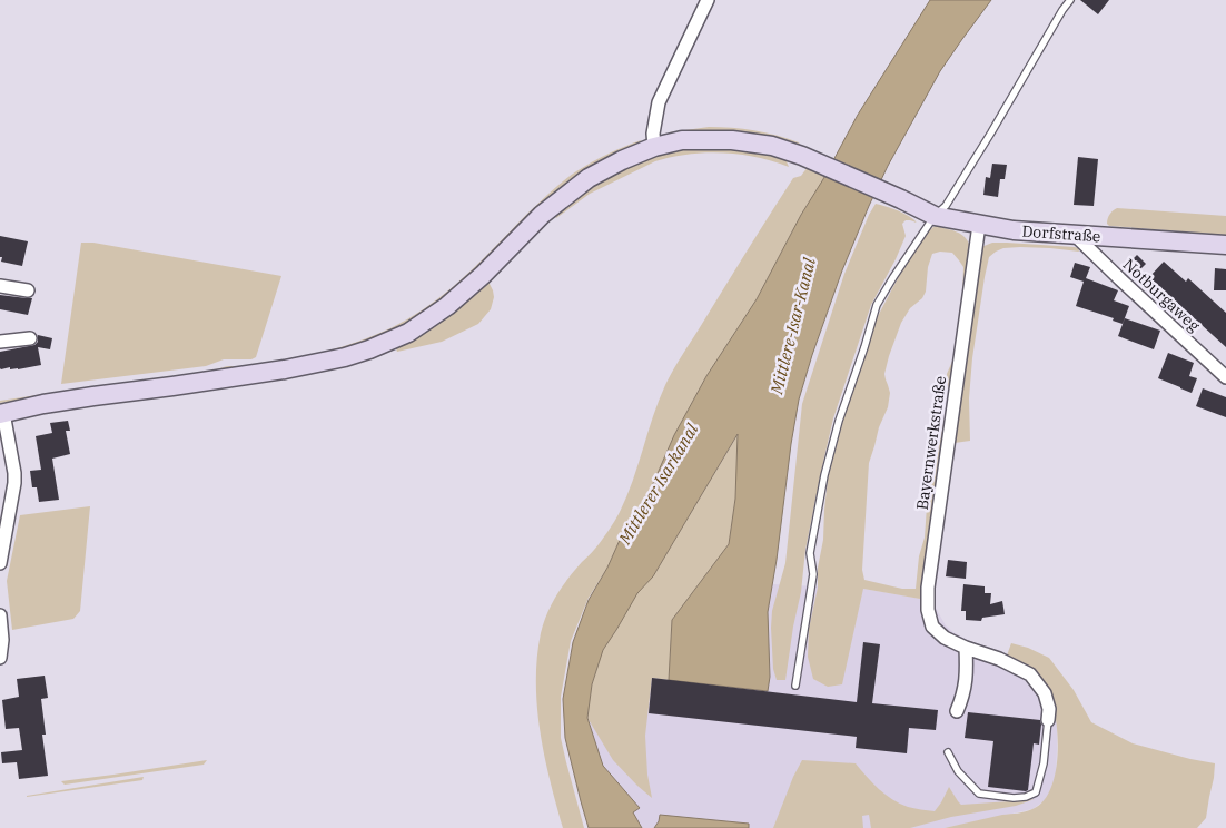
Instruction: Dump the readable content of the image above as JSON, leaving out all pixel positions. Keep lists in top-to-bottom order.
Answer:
{
  "streets": {
    "street": ["Dorfstraße", "Notburgaweg", "Bayernwerkstraße"]
  },
  "crossings": [
    ["Dorfstraße", "Notburgaweg"],
    ["Dorfstraße", "Bayernwerkstraße"]
  ],
  "water": ["Mittlere-Isar-Kanal", "Mittlerer Isarkanal"]
}
